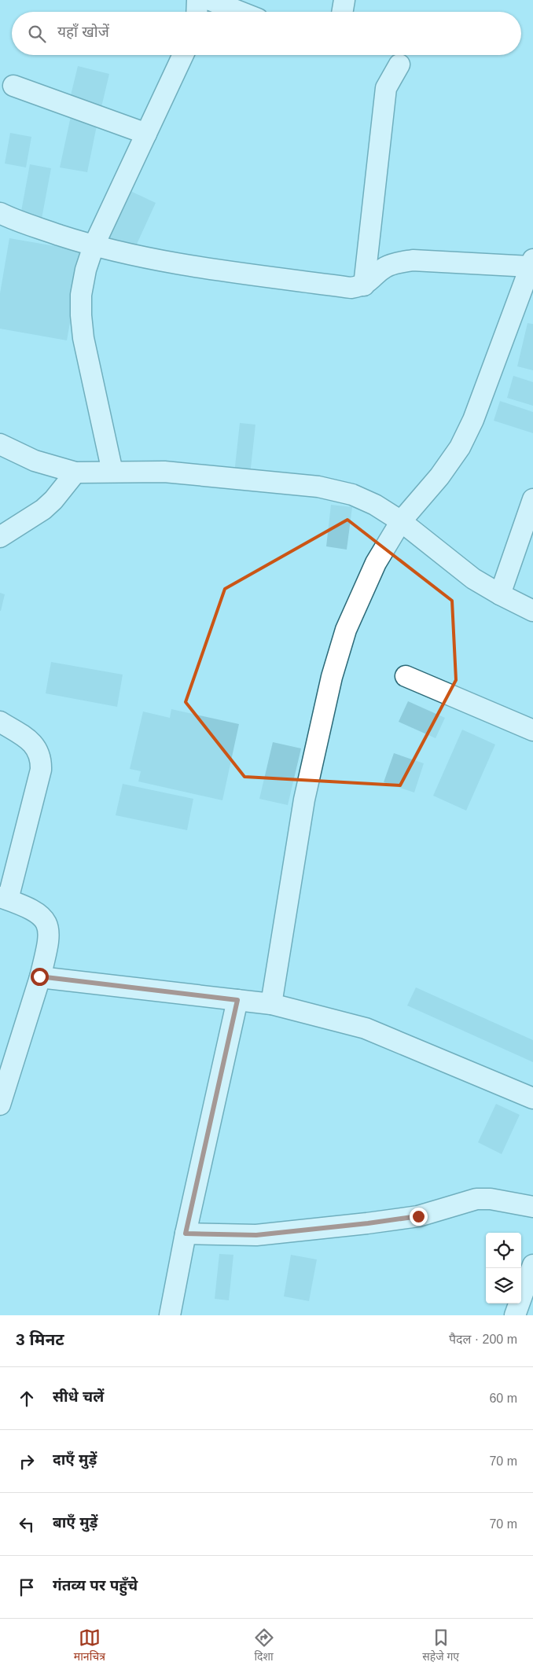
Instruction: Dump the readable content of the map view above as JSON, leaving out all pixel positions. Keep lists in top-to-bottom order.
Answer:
{
  "page": {
    "search": "यहाँ खोजें",
    "heading": ["3 मिनट", "पैदल · 200 m"],
    "list": [
      ["सीधे चलें", "60 m"],
      ["दाएँ मुड़ें", "70 m"],
      ["बाएँ मुड़ें", "70 m"],
      "गंतव्य पर पहुँचे"
    ],
    "nav": ["मानचित्र", "दिशा", "सहेजे गए"]
  }
}
